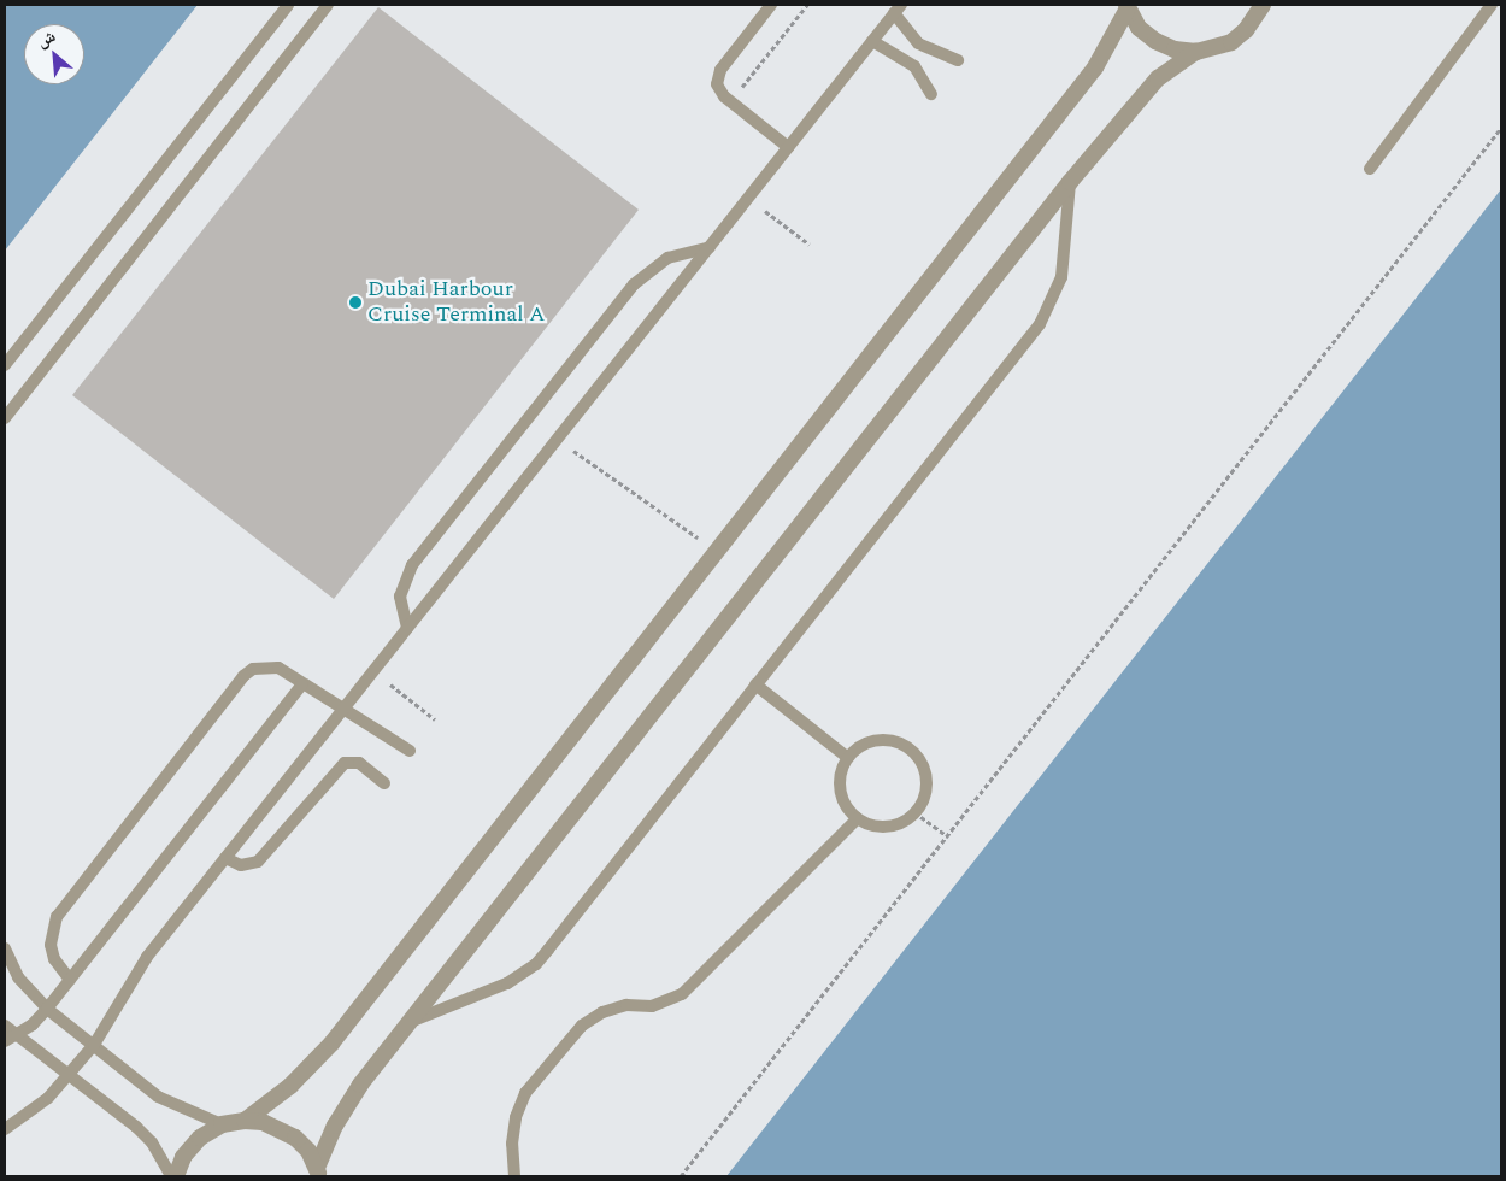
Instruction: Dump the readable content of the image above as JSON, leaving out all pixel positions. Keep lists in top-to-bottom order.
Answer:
{
  "places": ["Dubai Harbour Cruise Terminal A"],
  "north": "top left"
}
